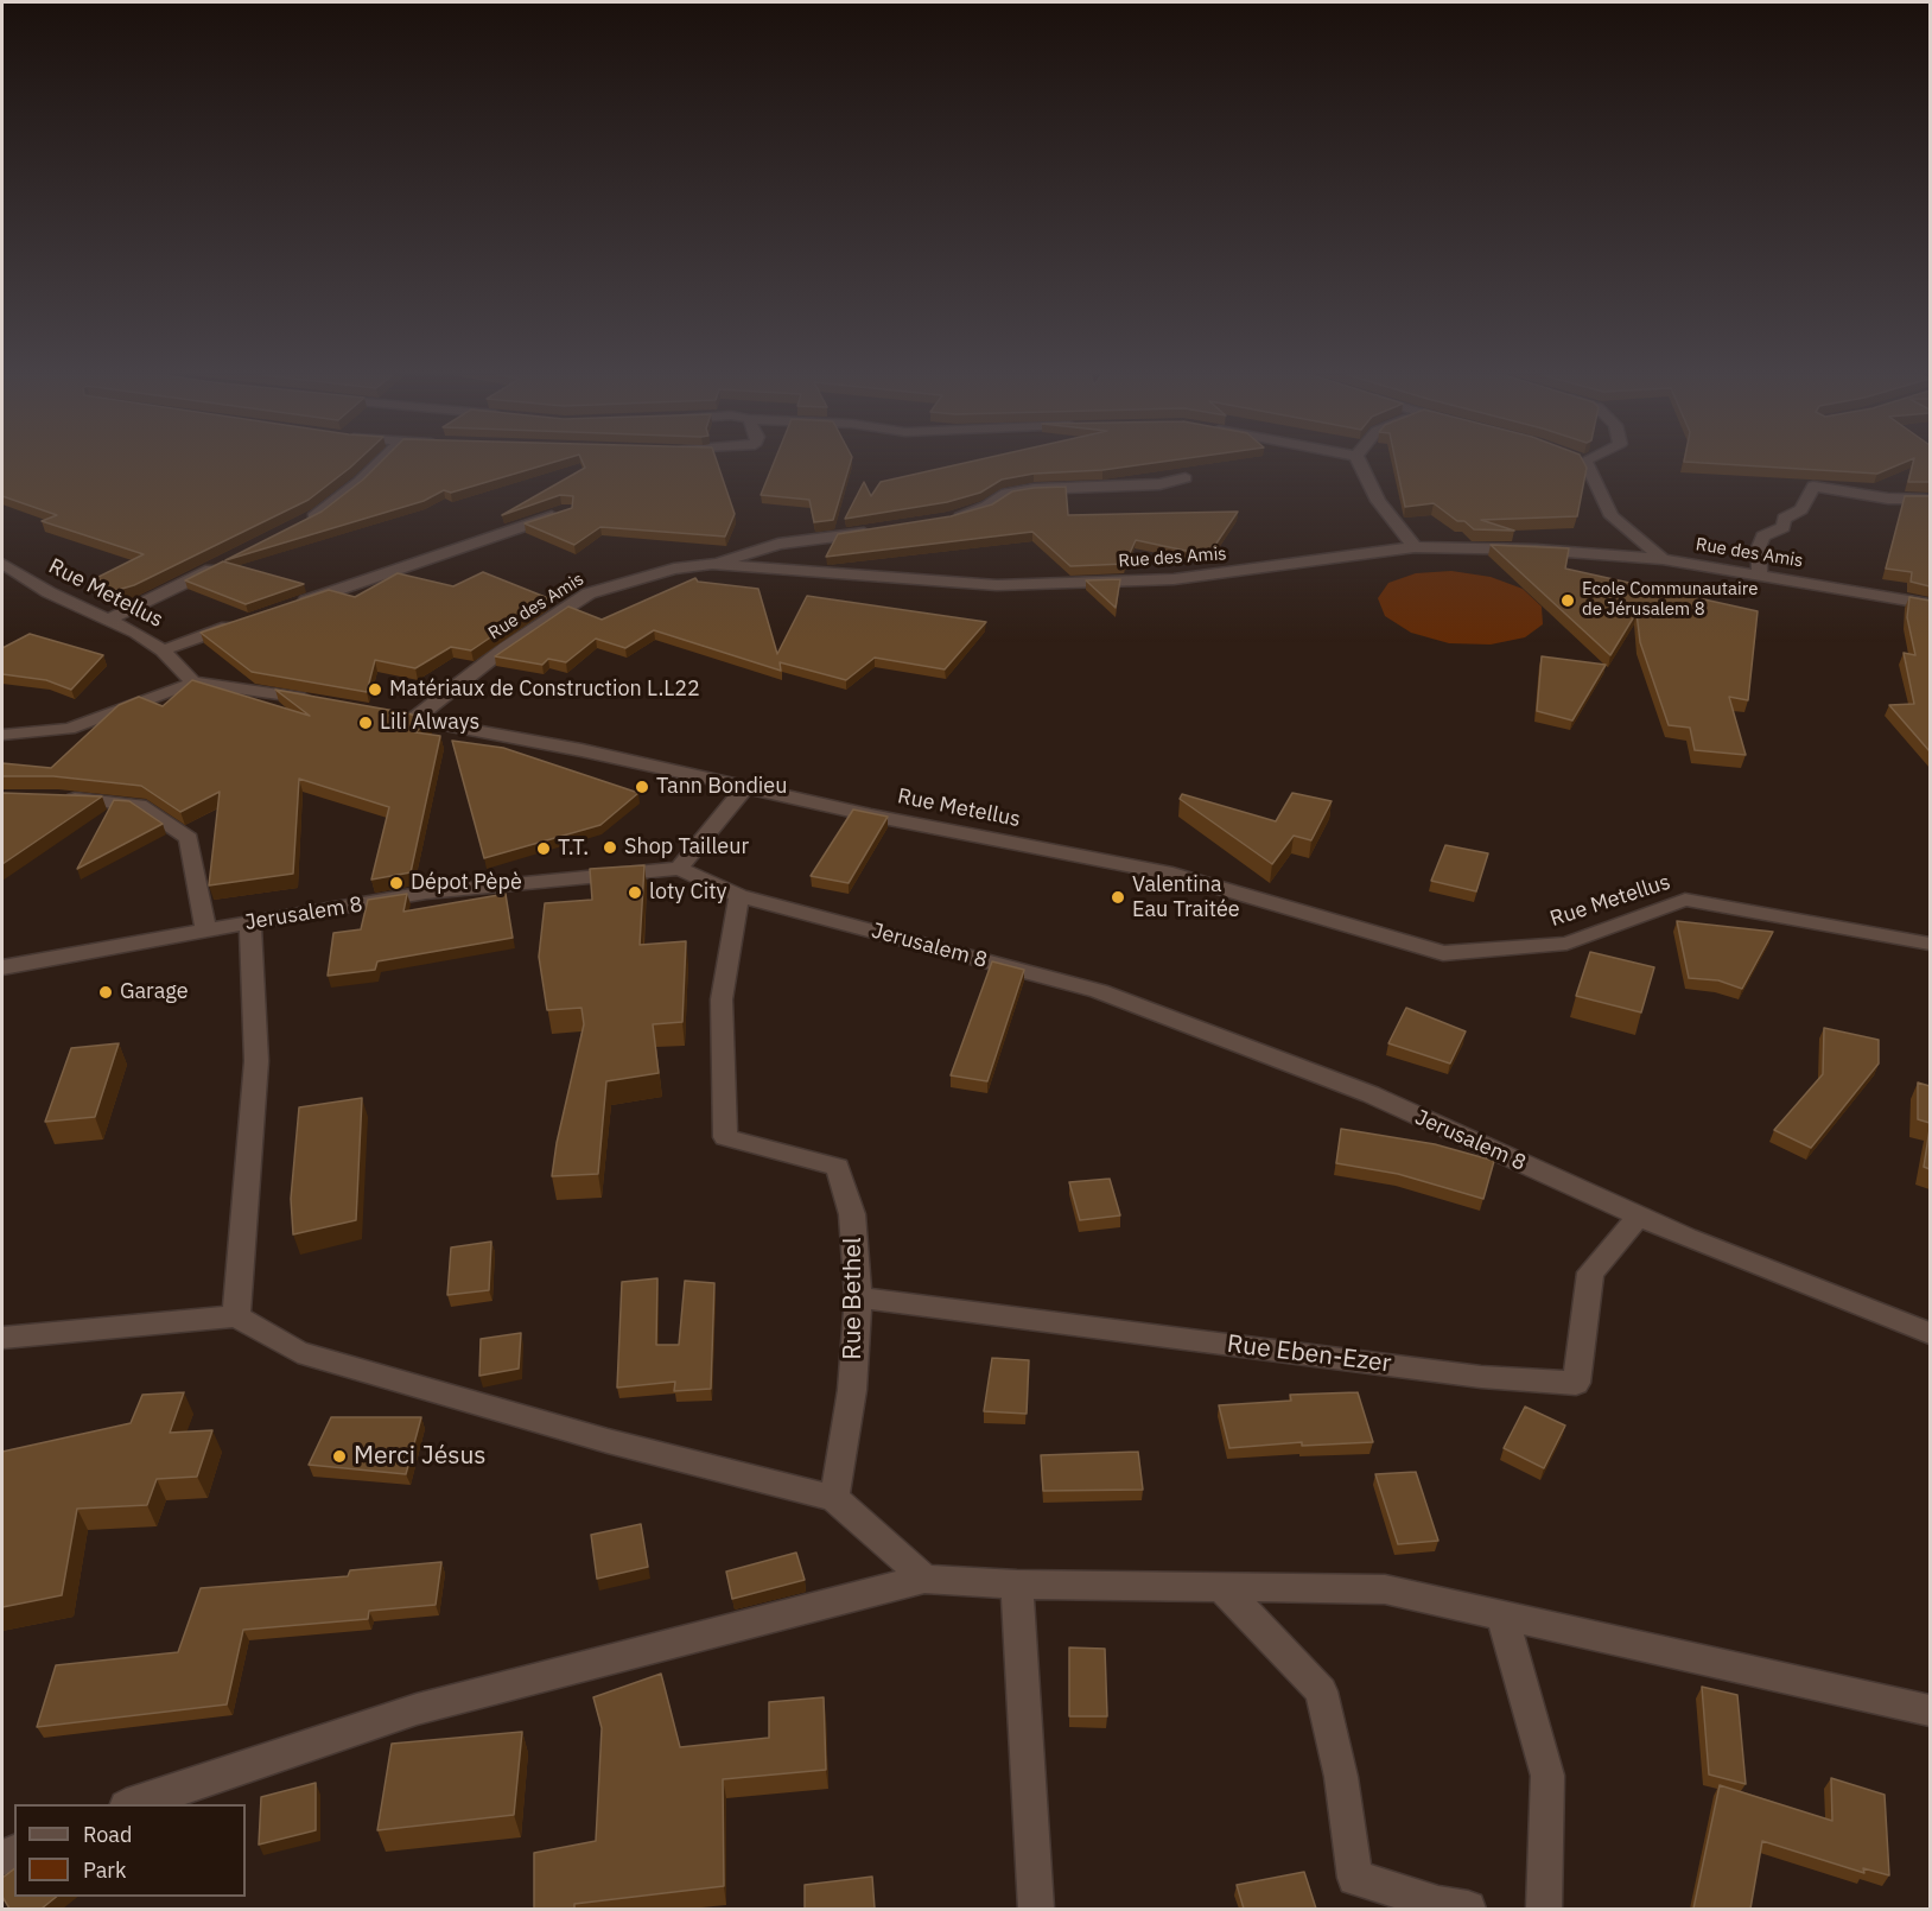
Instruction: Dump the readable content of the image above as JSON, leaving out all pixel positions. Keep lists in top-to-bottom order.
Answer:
{
  "streets": {
    "street": [
      "Rue des Amis",
      "Rue Metellus",
      "Jerusalem 8",
      "Rue Bethel",
      "Rue Eben-Ezer"
    ]
  },
  "crossings": [
    ["Rue des Amis", "Rue Metellus"],
    ["Jerusalem 8", "Rue Bethel"],
    ["Jerusalem 8", "Rue Eben-Ezer"],
    ["Rue Bethel", "Rue Eben-Ezer"]
  ],
  "places": [
    "Ecole Communautaire de Jérusalem 8",
    "Matériaux de Construction L.L22",
    "Lili Always",
    "Tann Bondieu",
    "Shop Tailleur",
    "T.T.",
    "Dépot Pèpè",
    "loty City",
    "Valentina Eau Traitée",
    "Garage",
    "Merci Jésus"
  ],
  "legend": ["Road", "Park"]
}
